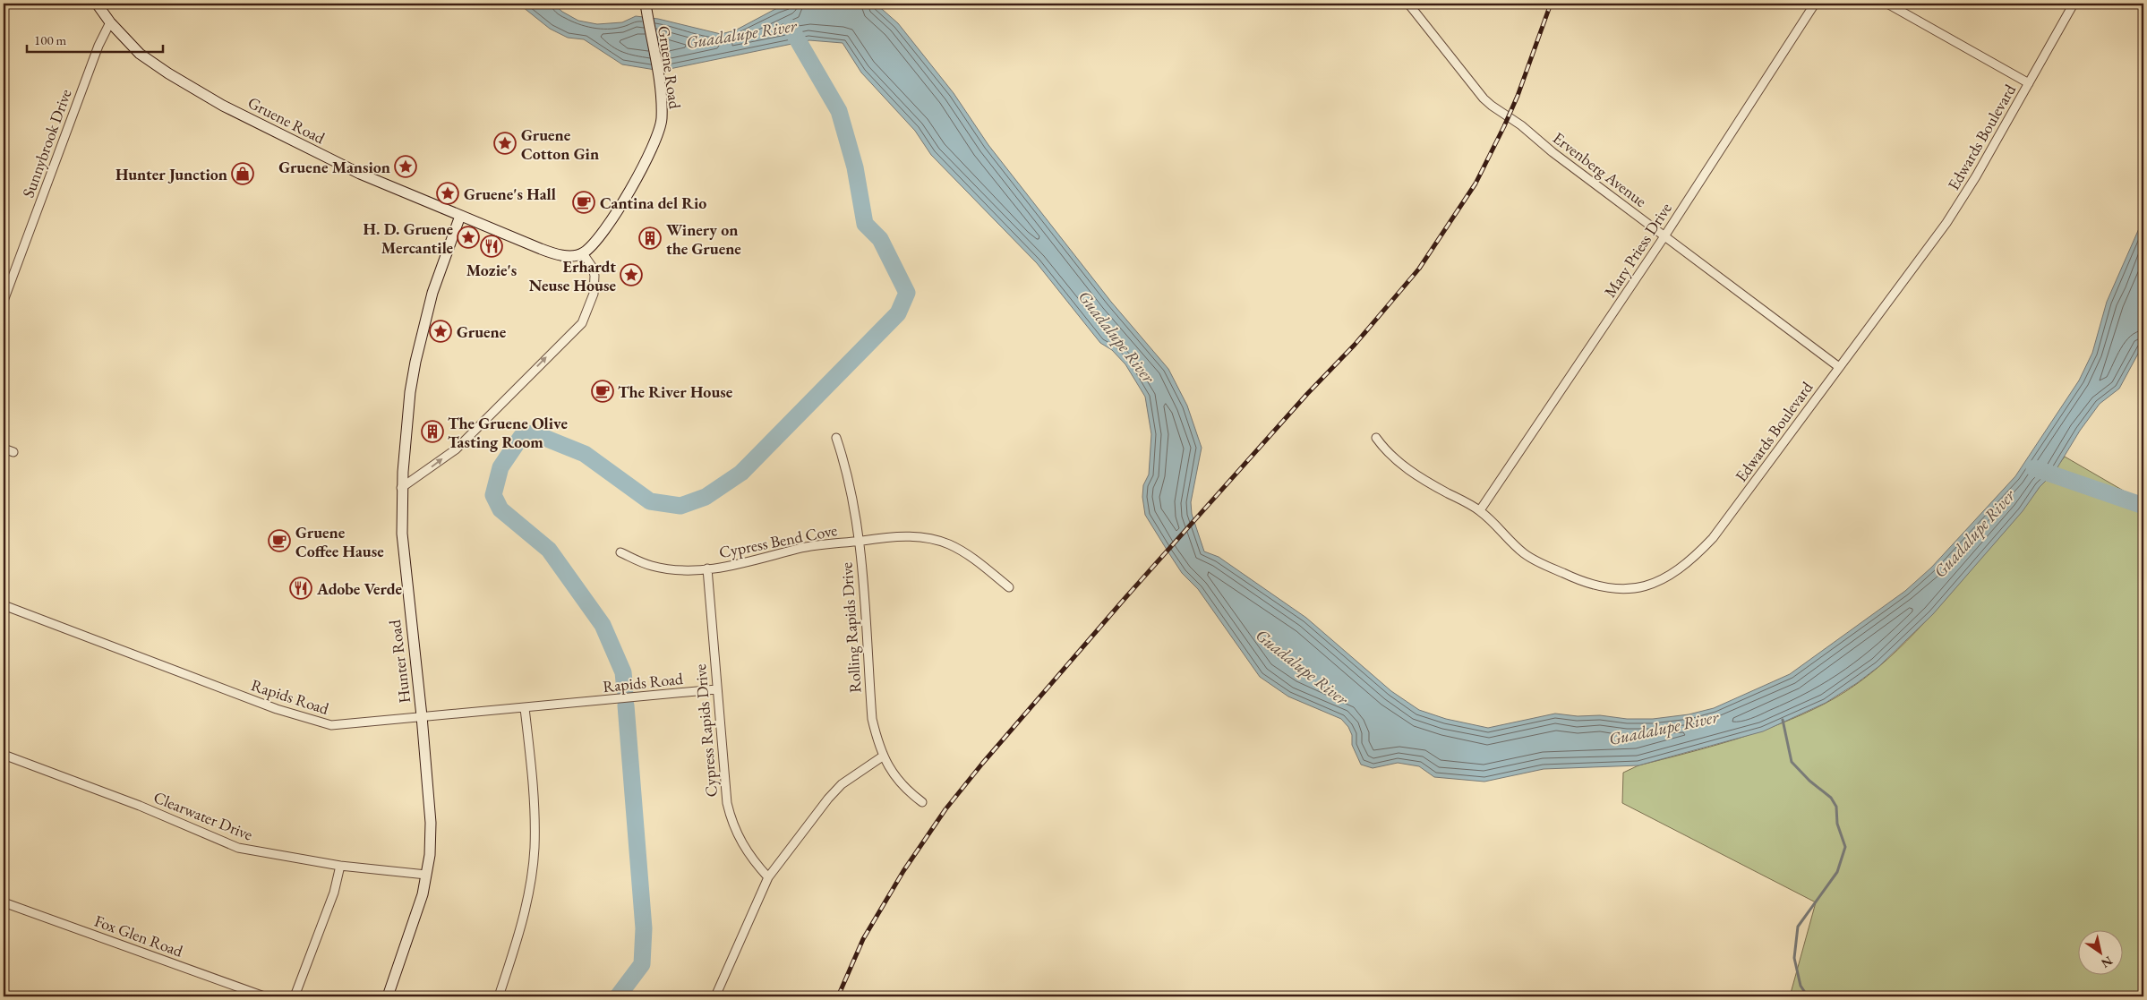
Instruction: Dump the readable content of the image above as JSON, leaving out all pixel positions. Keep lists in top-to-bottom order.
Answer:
{
  "streets": {
    "street": [
      "Gruene Road",
      "Edwards Boulevard",
      "Sunnybrook Drive",
      "Ervenberg Avenue",
      "Mary Priess Drive",
      "Cypress Bend Cove",
      "Rolling Rapids Drive",
      "Hunter Road",
      "Rapids Road",
      "Cypress Rapids Drive",
      "Clearwater Drive",
      "Fox Glen Road"
    ]
  },
  "crossings": [
    ["Gruene Road", "Sunnybrook Drive"],
    ["Gruene Road", "Hunter Road"],
    ["Edwards Boulevard", "Ervenberg Avenue"],
    ["Edwards Boulevard", "Mary Priess Drive"],
    ["Ervenberg Avenue", "Mary Priess Drive"],
    ["Cypress Bend Cove", "Rolling Rapids Drive"],
    ["Cypress Bend Cove", "Cypress Rapids Drive"],
    ["Hunter Road", "Rapids Road"],
    ["Hunter Road", "Clearwater Drive"],
    ["Rapids Road", "Cypress Rapids Drive"]
  ],
  "water": ["Guadalupe River"],
  "places": {
    "place": [
      "Gruene Cotton Gin",
      "Gruene Mansion",
      "Gruene's Hall",
      "H. D. Gruene Mercantile",
      "Erhardt Neuse House",
      "Gruene"
    ],
    "shop": ["Hunter Junction"],
    "cafe": ["Cantina del Rio", "The River House", "Gruene Coffee Hause"],
    "building": ["Winery on the Gruene", "The Gruene Olive Tasting Room"],
    "restaurant": ["Mozie's", "Adobe Verde"]
  },
  "scale_bar": "100 m",
  "north": "bottom right"
}
